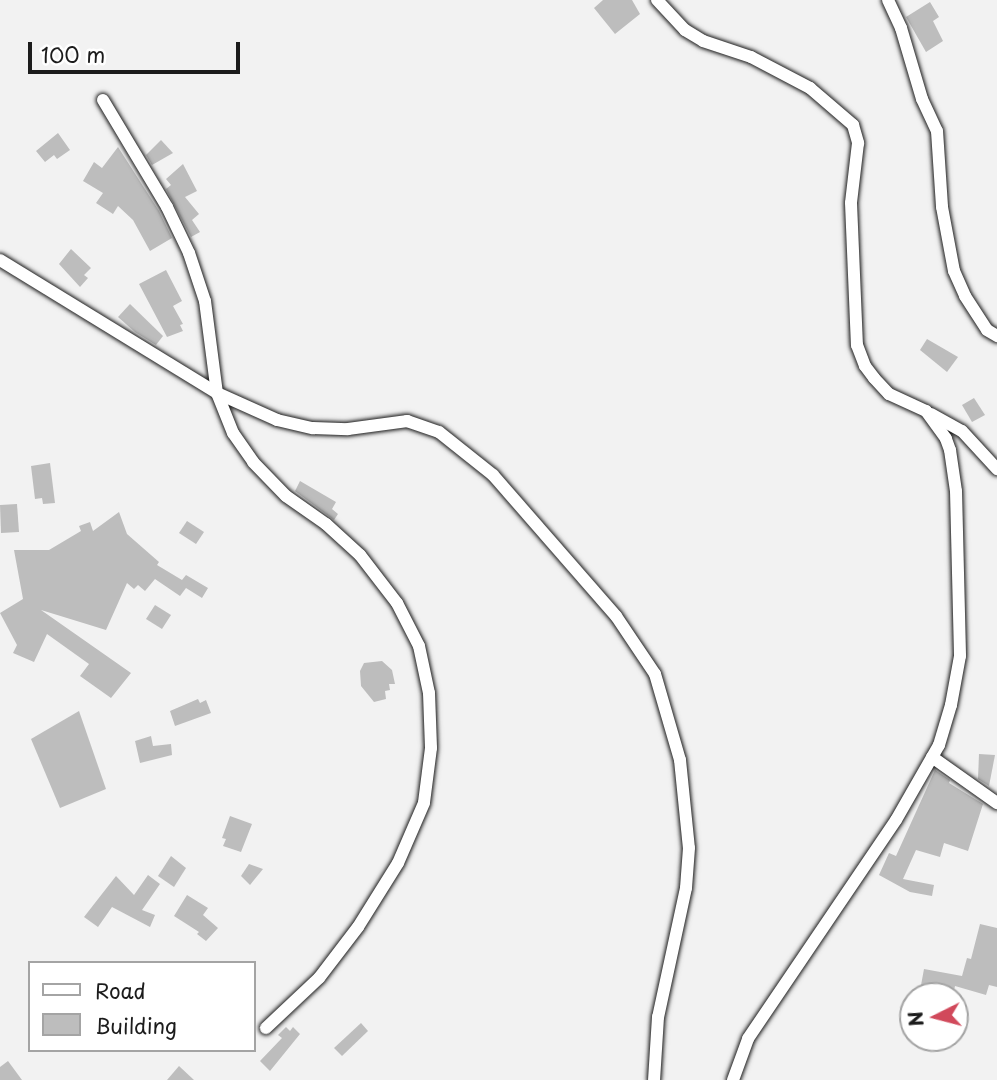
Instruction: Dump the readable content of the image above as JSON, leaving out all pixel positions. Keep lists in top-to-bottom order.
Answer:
{
  "legend": ["Road", "Building"],
  "scale_bar": "100 m",
  "north": "left"
}
